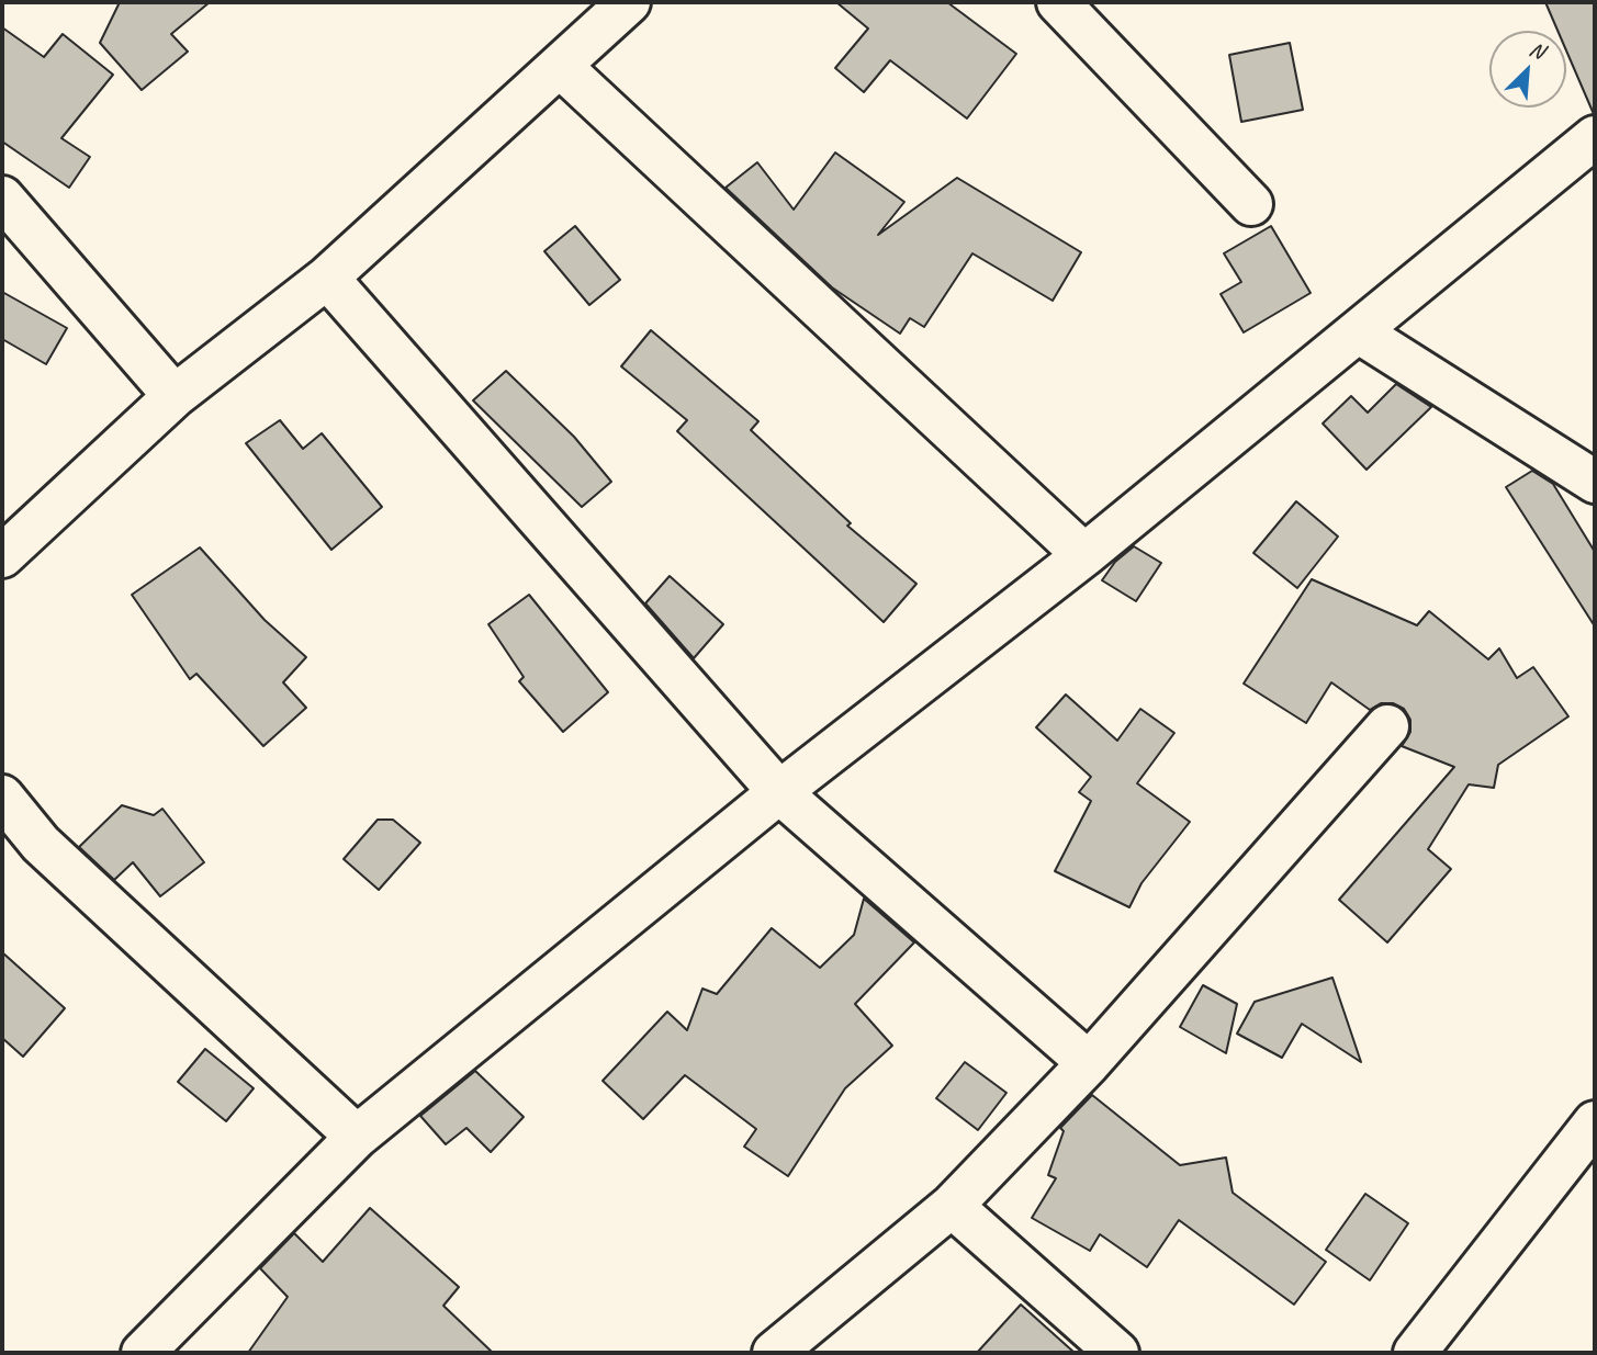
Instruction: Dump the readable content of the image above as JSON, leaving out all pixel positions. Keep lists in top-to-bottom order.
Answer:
{
  "north": "top right"
}
